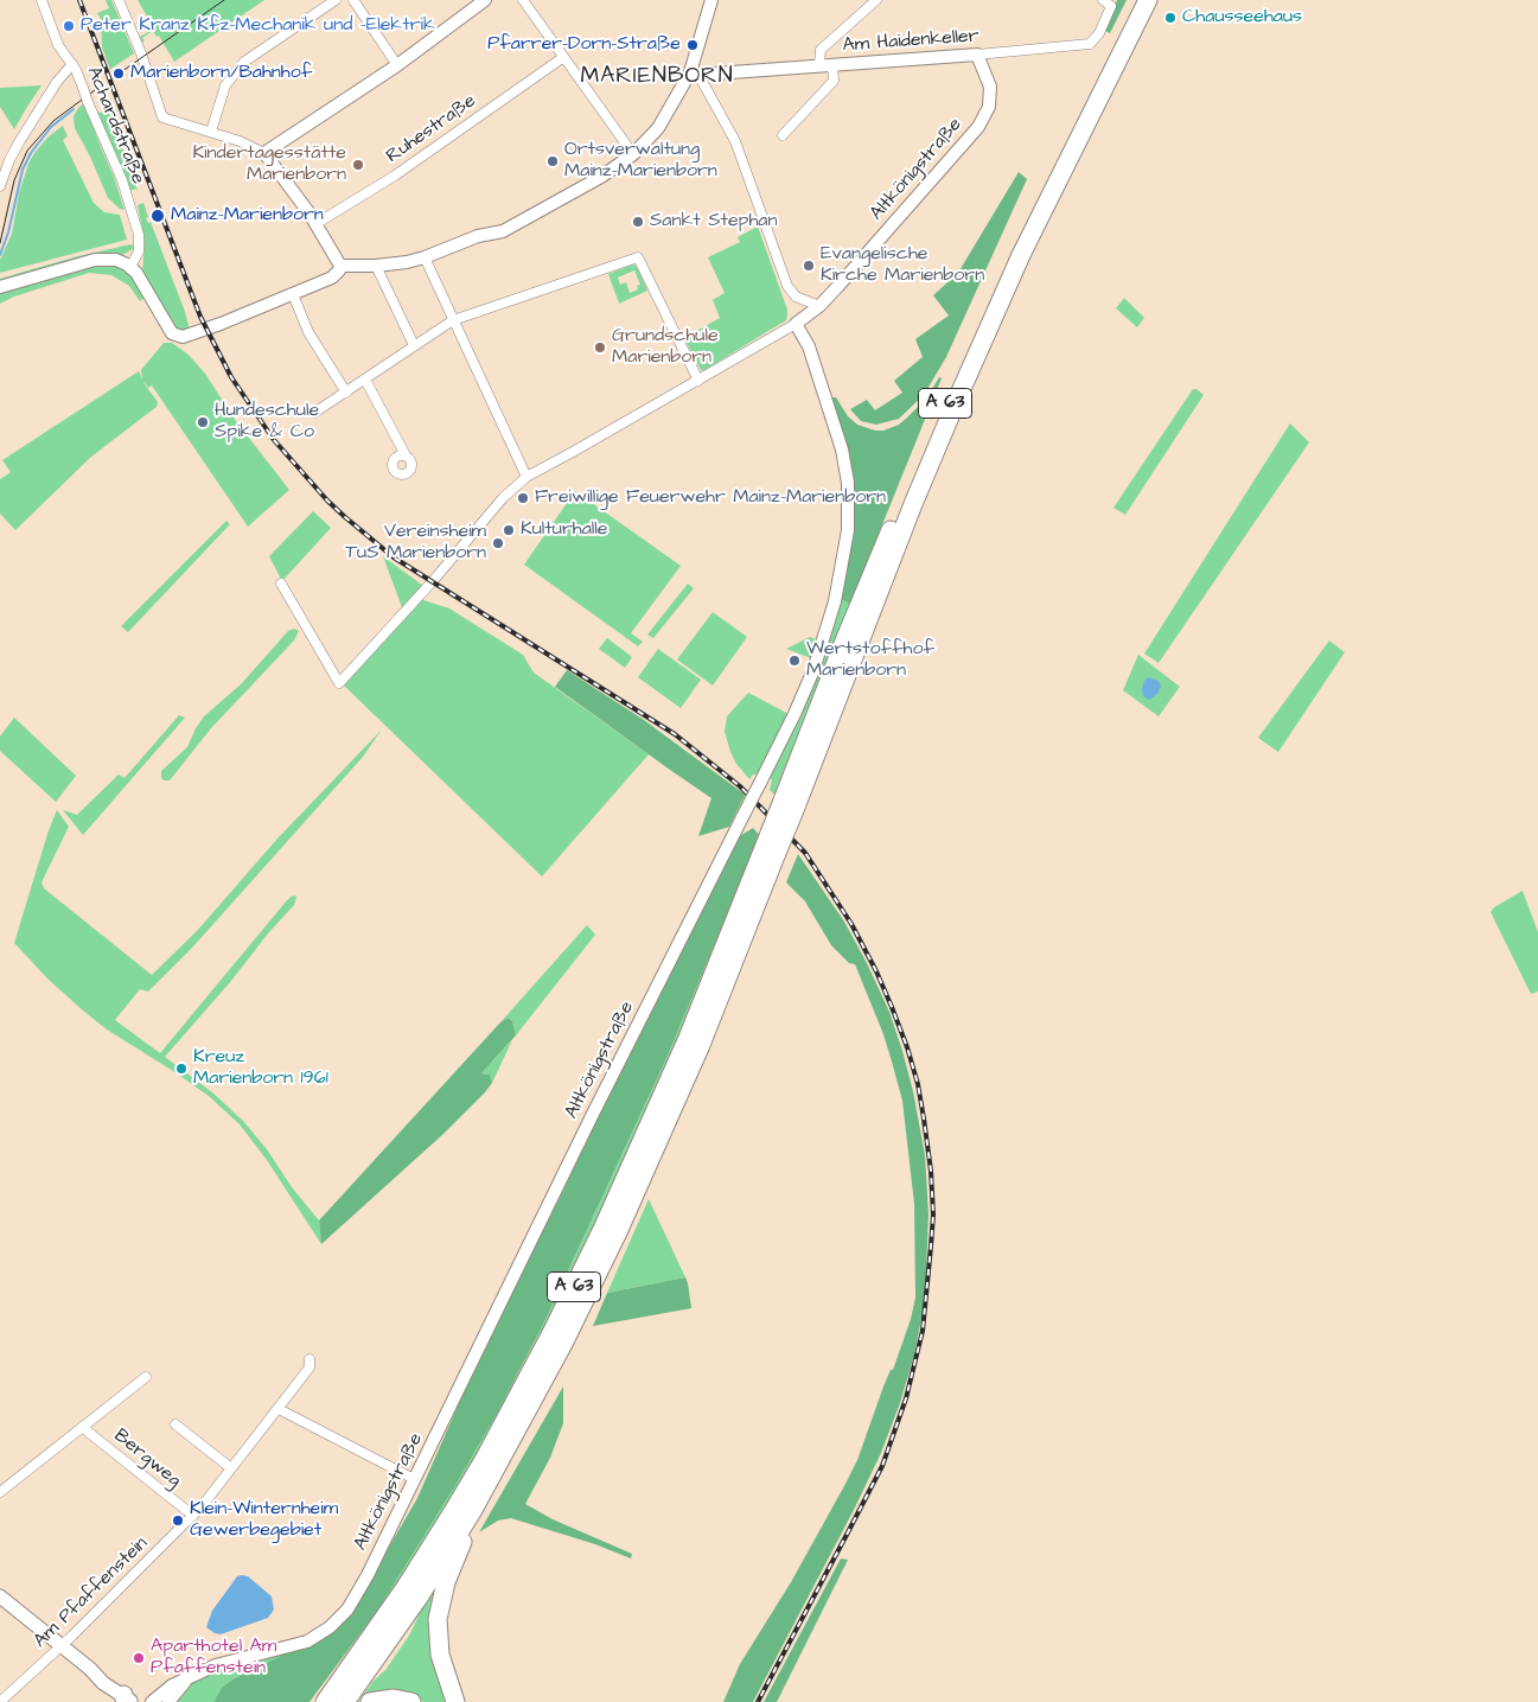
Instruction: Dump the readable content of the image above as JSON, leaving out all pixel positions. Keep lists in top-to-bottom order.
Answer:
{
  "streets": {
    "highway": ["A 63"],
    "street": [
      "Am Haidenkeller",
      "Achardstraße",
      "Ruhestraße",
      "Altkönigstraße",
      "Bergweg",
      "Am Pfaffenstein"
    ]
  },
  "crossings": [
    ["Am Haidenkeller", "Altkönigstraße"],
    ["Bergweg", "Am Pfaffenstein"]
  ],
  "districts": ["MARIENBORN"],
  "places": [
    "Chausseehaus",
    "Peter Kranz Kfz-Mechanik und -Elektrik",
    "Pfarrer-Dorn-Straße",
    "Marienborn/Bahnhof",
    "Ortsverwaltung Mainz-Marienborn",
    "Kindertagesstätte Marienborn",
    "Mainz-Marienborn",
    "Sankt Stephan",
    "Evangelische Kirche Marienborn",
    "Grundschule Marienborn",
    "Hundeschule Spike & Co",
    "Freiwillige Feuerwehr Mainz-Marienborn",
    "Kulturhalle",
    "Vereinsheim TuS Marienborn",
    "Wertstoffhof Marienborn",
    "Kreuz Marienborn 1961",
    "Klein-Winternheim Gewerbegebiet",
    "Aparthotel Am Pfaffenstein"
  ]
}
